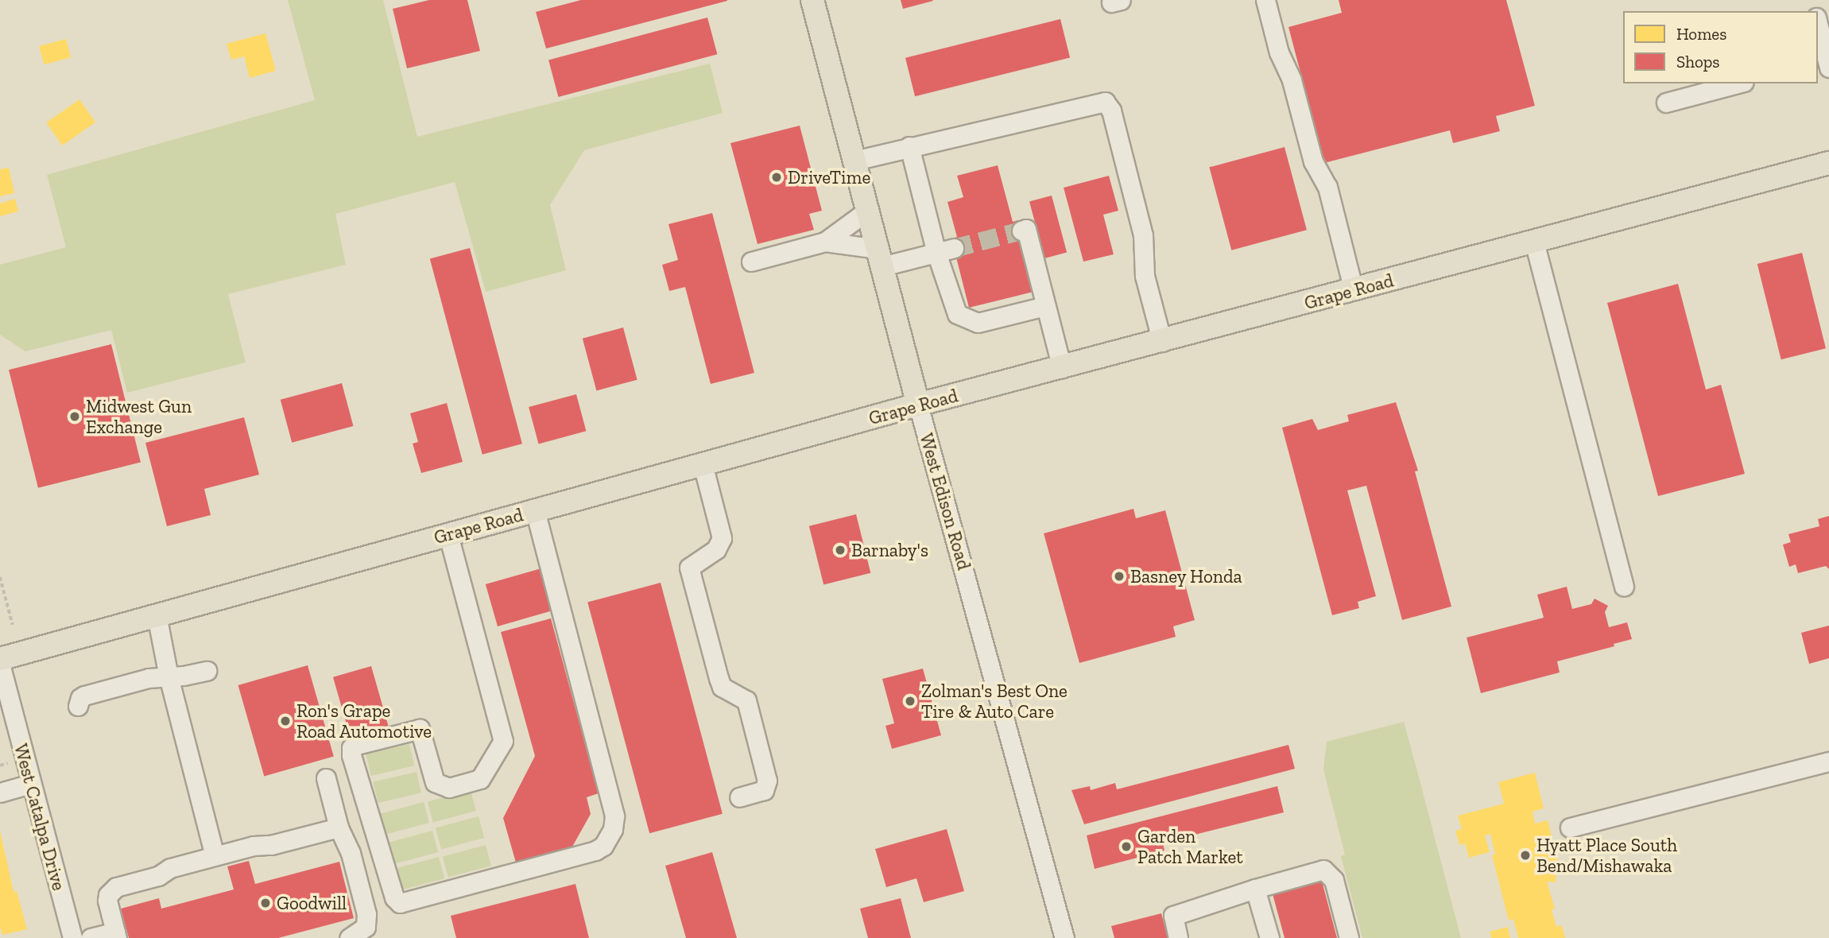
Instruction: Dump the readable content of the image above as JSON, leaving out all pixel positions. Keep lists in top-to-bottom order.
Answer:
{
  "streets": {
    "main road": ["Grape Road", "West Edison Road"],
    "street": ["West Catalpa Drive"]
  },
  "crossings": [
    ["Grape Road", "West Edison Road"]
  ],
  "places": [
    "DriveTime",
    "Midwest Gun Exchange",
    "Barnaby's",
    "Basney Honda",
    "Zolman's Best One Tire & Auto Care",
    "Ron's Grape Road Automotive",
    "Garden Patch Market",
    "Hyatt Place South Bend/Mishawaka",
    "Goodwill"
  ],
  "legend": ["Homes", "Shops"]
}
